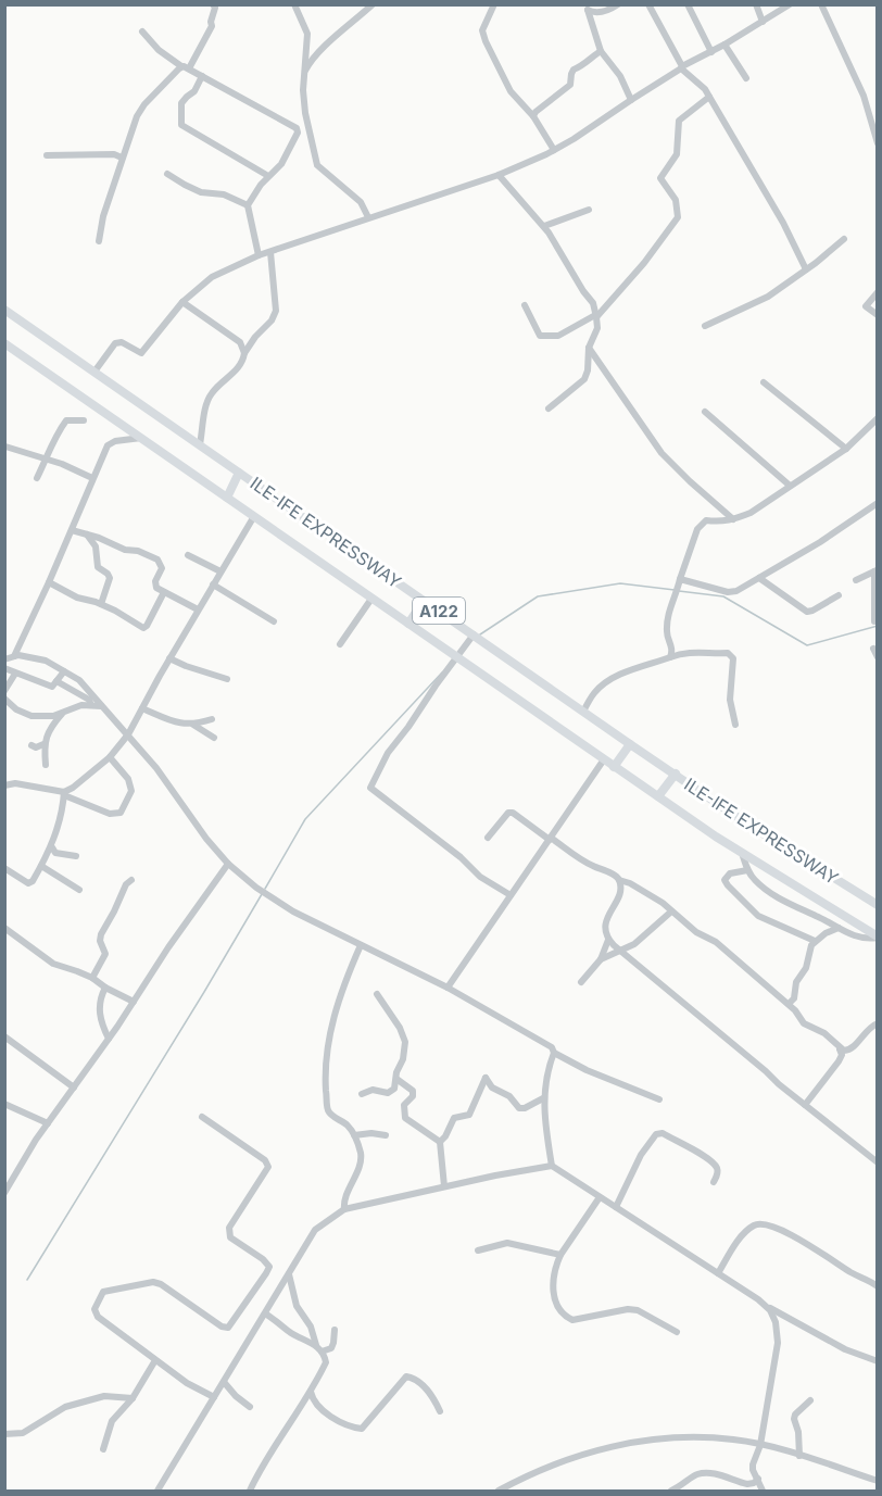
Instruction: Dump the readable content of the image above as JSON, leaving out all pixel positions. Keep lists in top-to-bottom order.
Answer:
{
  "streets": {
    "highway": ["ILE-IFE EXPRESSWAY", "A122"]
  }
}
